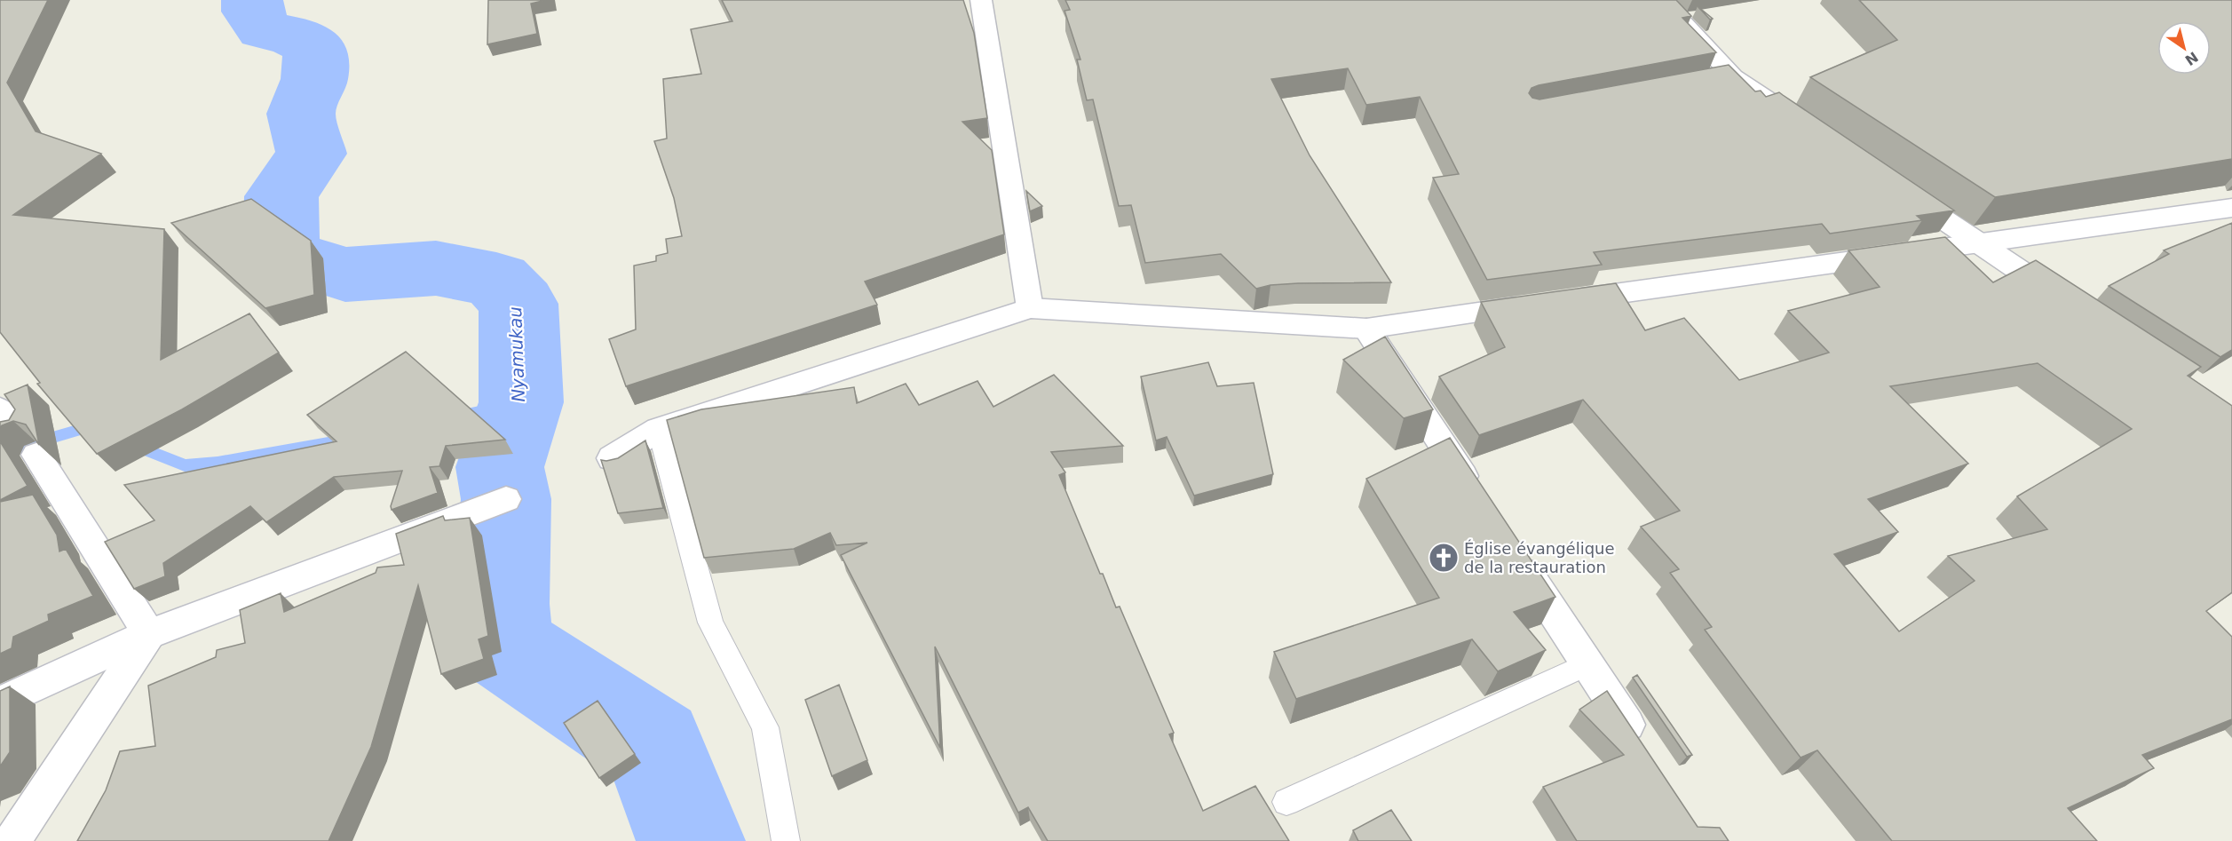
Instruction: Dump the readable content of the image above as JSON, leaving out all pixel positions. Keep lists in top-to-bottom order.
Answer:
{
  "water": ["Nyamukau"],
  "places": {
    "church": ["Église évangélique de la restauration"]
  },
  "north": "bottom right"
}
